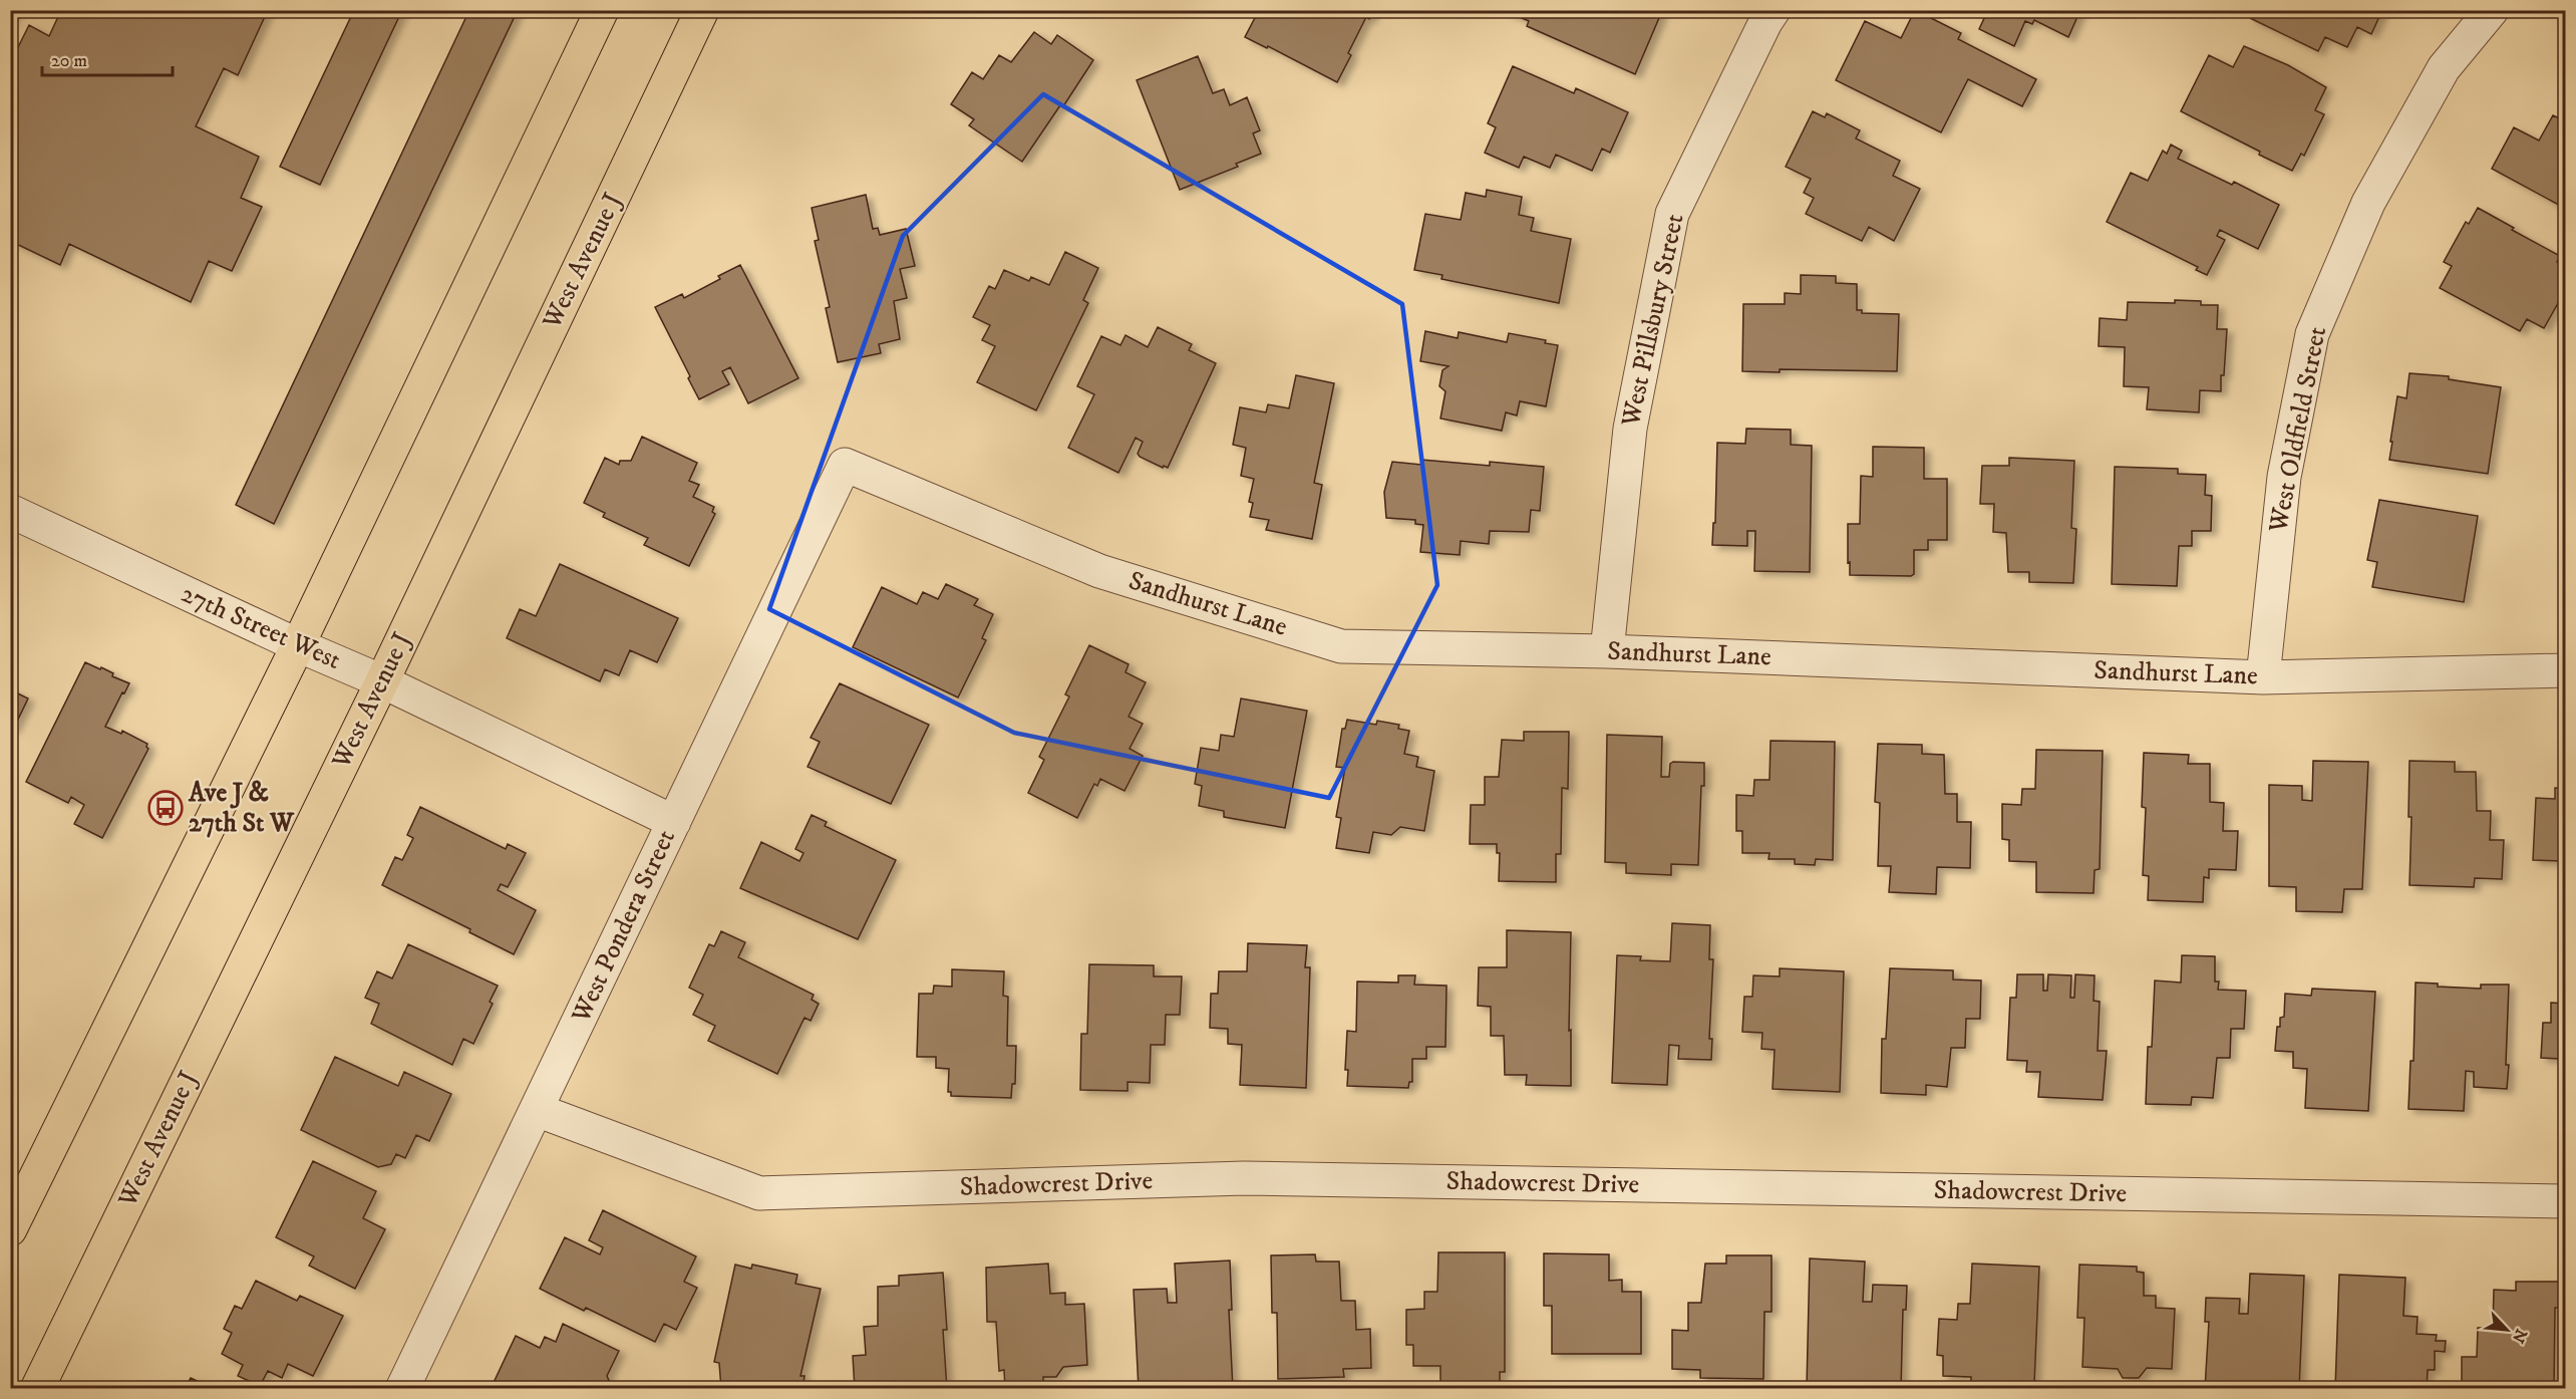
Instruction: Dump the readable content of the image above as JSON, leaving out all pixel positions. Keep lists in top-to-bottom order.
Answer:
{
  "streets": {
    "main road": ["West Avenue J"],
    "street": [
      "West Pillsbury Street",
      "West Oldfield Street",
      "Sandhurst Lane",
      "27th Street West",
      "West Pondera Street",
      "Shadowcrest Drive"
    ]
  },
  "crossings": [
    ["West Avenue J", "27th Street West"],
    ["West Pillsbury Street", "Sandhurst Lane"],
    ["West Oldfield Street", "Sandhurst Lane"],
    ["Sandhurst Lane", "West Pondera Street"],
    ["27th Street West", "West Pondera Street"],
    ["West Pondera Street", "Shadowcrest Drive"]
  ],
  "places": {
    "bus stop": ["Ave J & 27th St W"]
  },
  "scale_bar": "20 m",
  "north": "bottom right"
}
